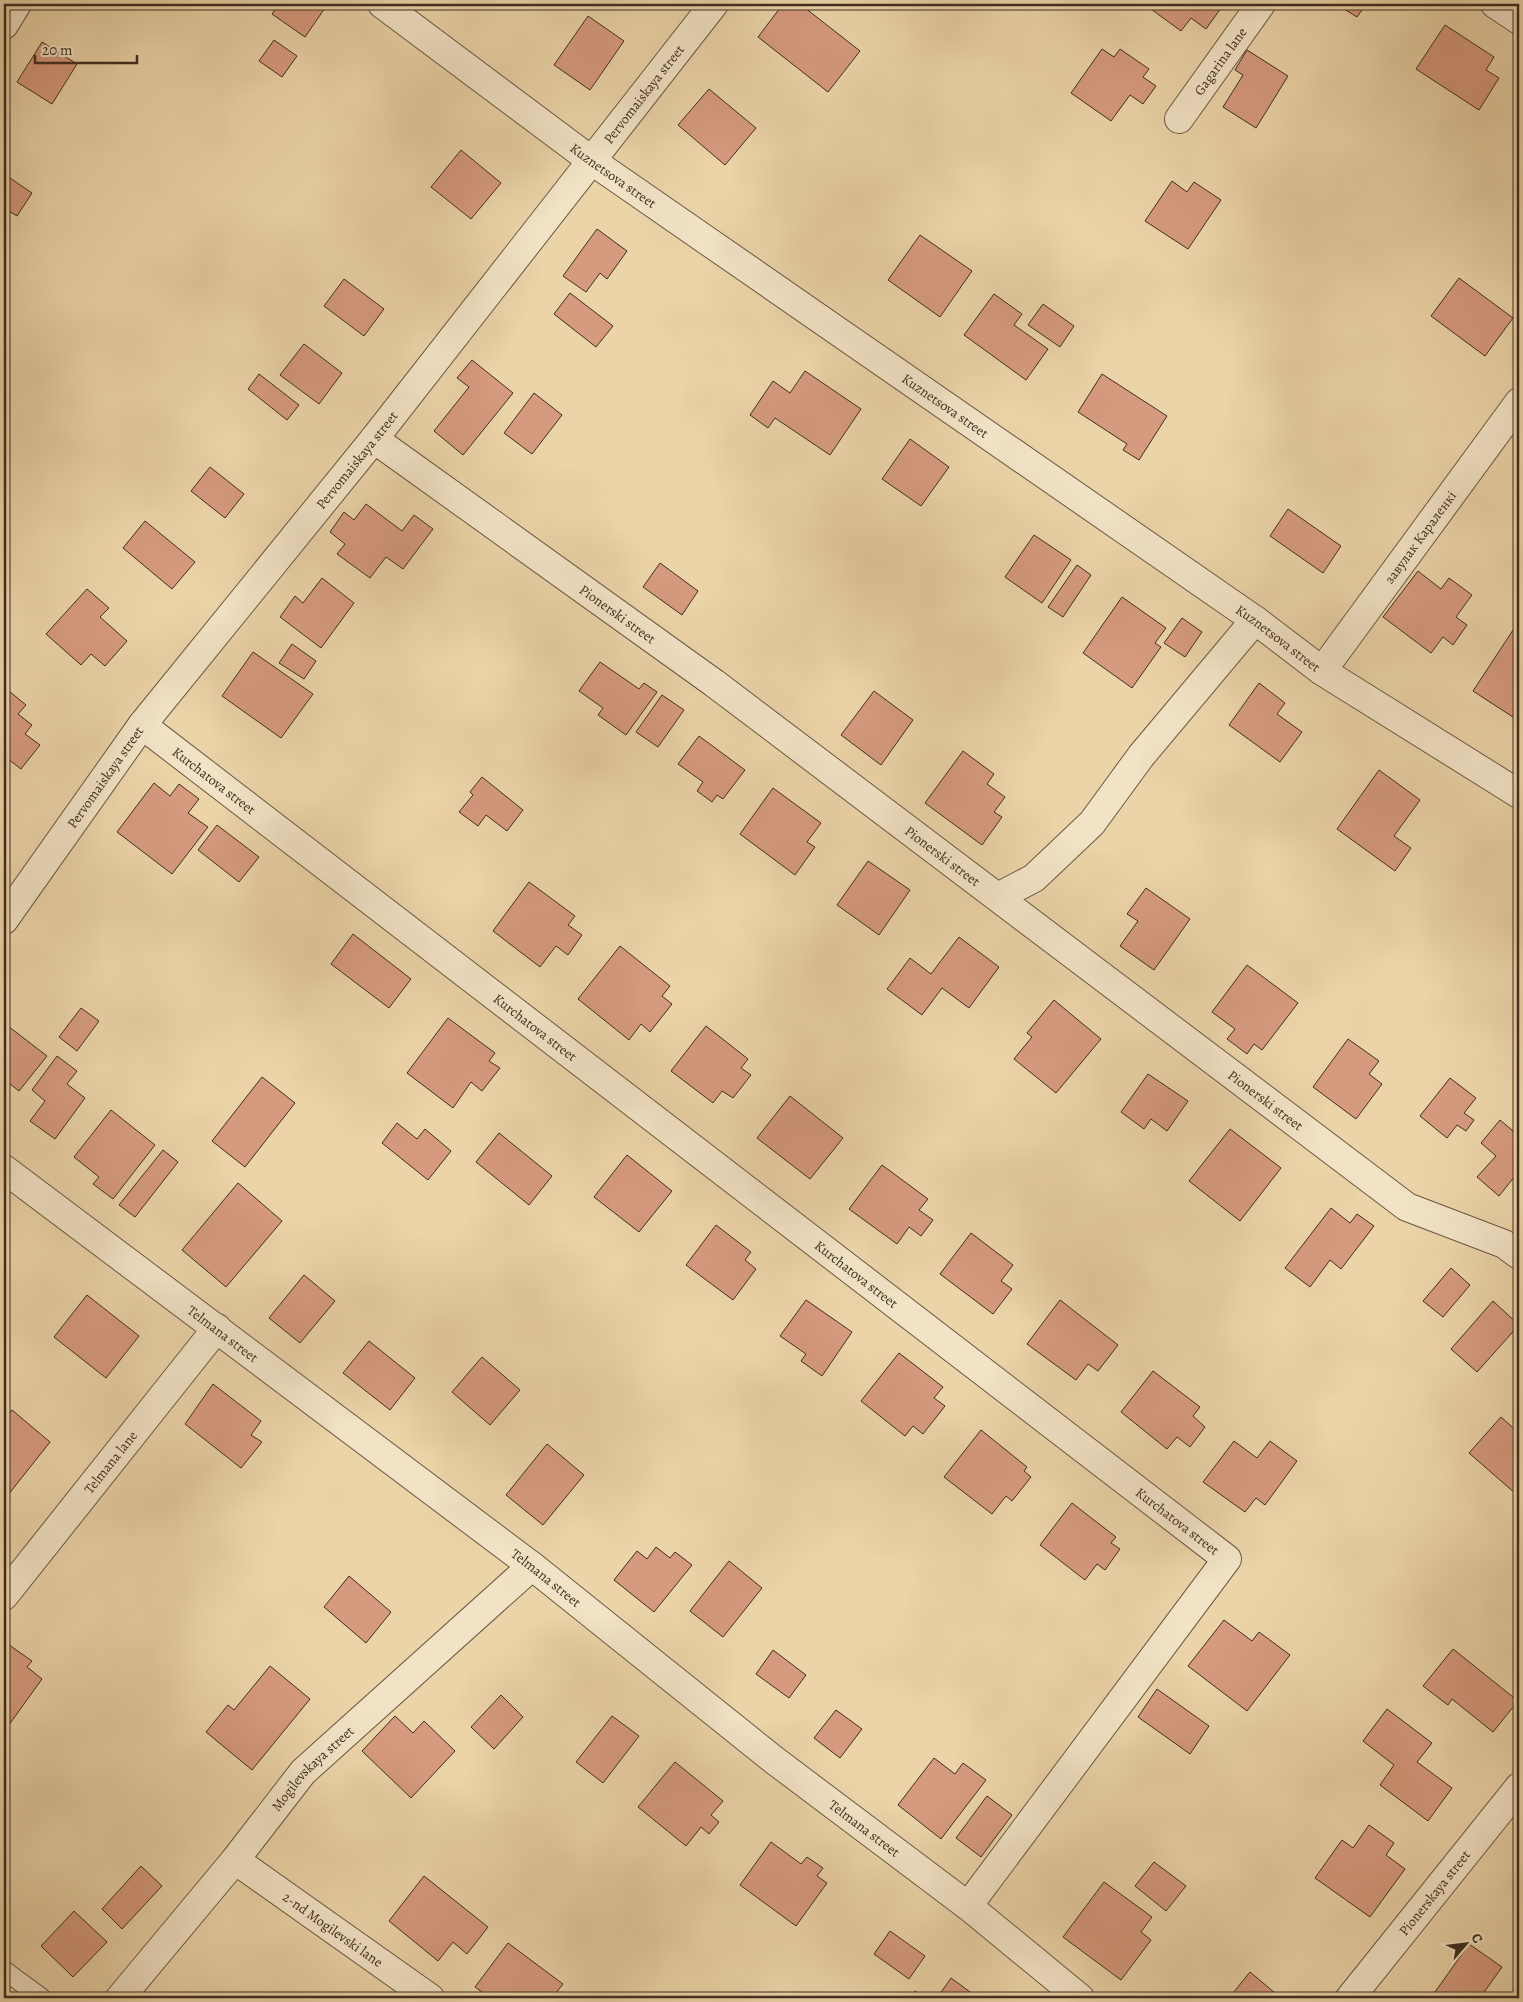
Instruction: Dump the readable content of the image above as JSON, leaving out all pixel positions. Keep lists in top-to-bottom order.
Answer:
{
  "streets": {
    "street": [
      "Gagarina lane",
      "Pervomaiskaya street",
      "Kuznetsova street",
      "завулак Караленкі",
      "Pionerski street",
      "Kurchatova street",
      "Telmana street",
      "Telmana lane",
      "Mogilevskaya street",
      "Pionerskaya street",
      "2-nd Mogilevski lane"
    ]
  },
  "crossings": [
    ["Pervomaiskaya street", "Kuznetsova street"],
    ["Pervomaiskaya street", "Pionerski street"],
    ["Pervomaiskaya street", "Kurchatova street"],
    ["Kuznetsova street", "завулак Караленкі"],
    ["Kurchatova street", "Telmana street"],
    ["Telmana street", "Telmana lane"],
    ["Telmana street", "Mogilevskaya street"],
    ["Mogilevskaya street", "2-nd Mogilevski lane"]
  ],
  "scale_bar": "20 m",
  "north": "top right"
}
